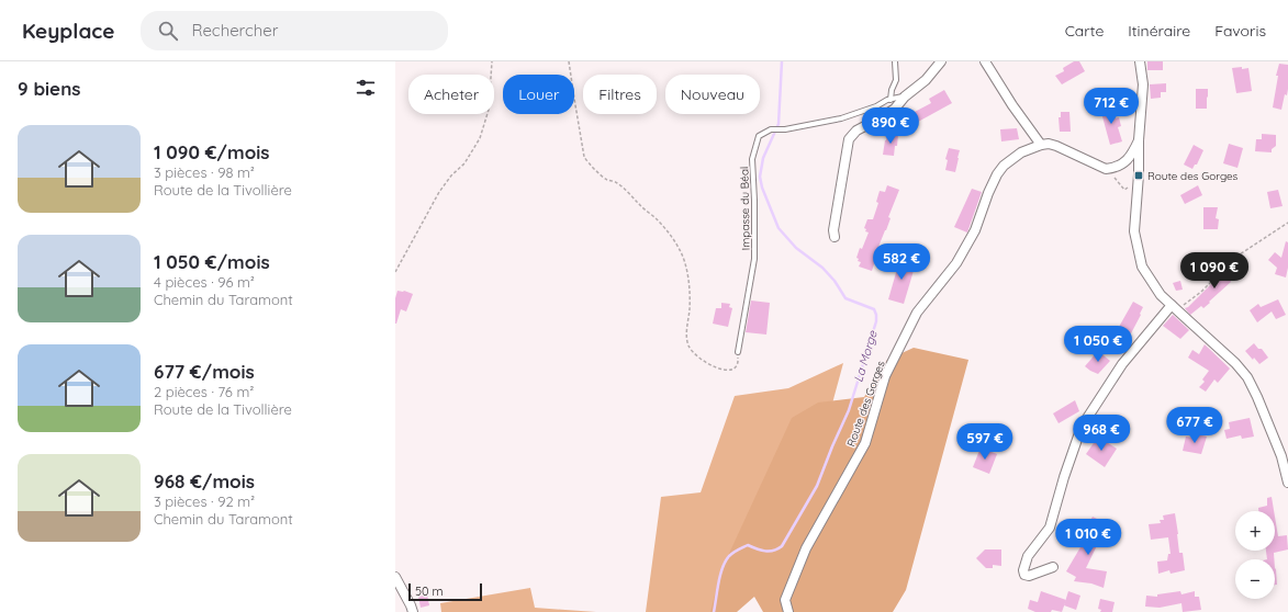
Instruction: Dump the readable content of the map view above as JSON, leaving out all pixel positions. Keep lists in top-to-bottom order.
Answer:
{
  "streets": {
    "street": ["Route des Gorges"],
    "lane": ["Impasse du Béal"]
  },
  "water": ["La Morge"],
  "places": {
    "transit": ["Route des Gorges"]
  },
  "scale_bar": "50 m",
  "page": {
    "header": "Keyplace",
    "search": "Rechercher",
    "nav": ["Carte", "Itinéraire", "Favoris"],
    "heading": "9 biens",
    "chip": [
      "Acheter",
      "Louer",
      "Filtres",
      "Nouveau"
    ],
    "price": [
      "712 €",
      "890 €",
      "582 €",
      "1 090 €",
      "1 050 €",
      "677 €",
      "968 €",
      "597 €",
      "1 010 €"
    ],
    "list": [
      {
        "name": "1 090 €/mois",
        "note": "3 pièces · 98 m² · Route de la Tivollière"
      },
      {
        "name": "1 050 €/mois",
        "note": "4 pièces · 96 m² · Chemin du Taramont"
      },
      {
        "name": "677 €/mois",
        "note": "2 pièces · 76 m² · Route de la Tivollière"
      },
      {
        "name": "968 €/mois",
        "note": "3 pièces · 92 m² · Chemin du Taramont"
      }
    ],
    "map_buttons": ["+", "−"],
    "scale": "50 m"
  }
}
